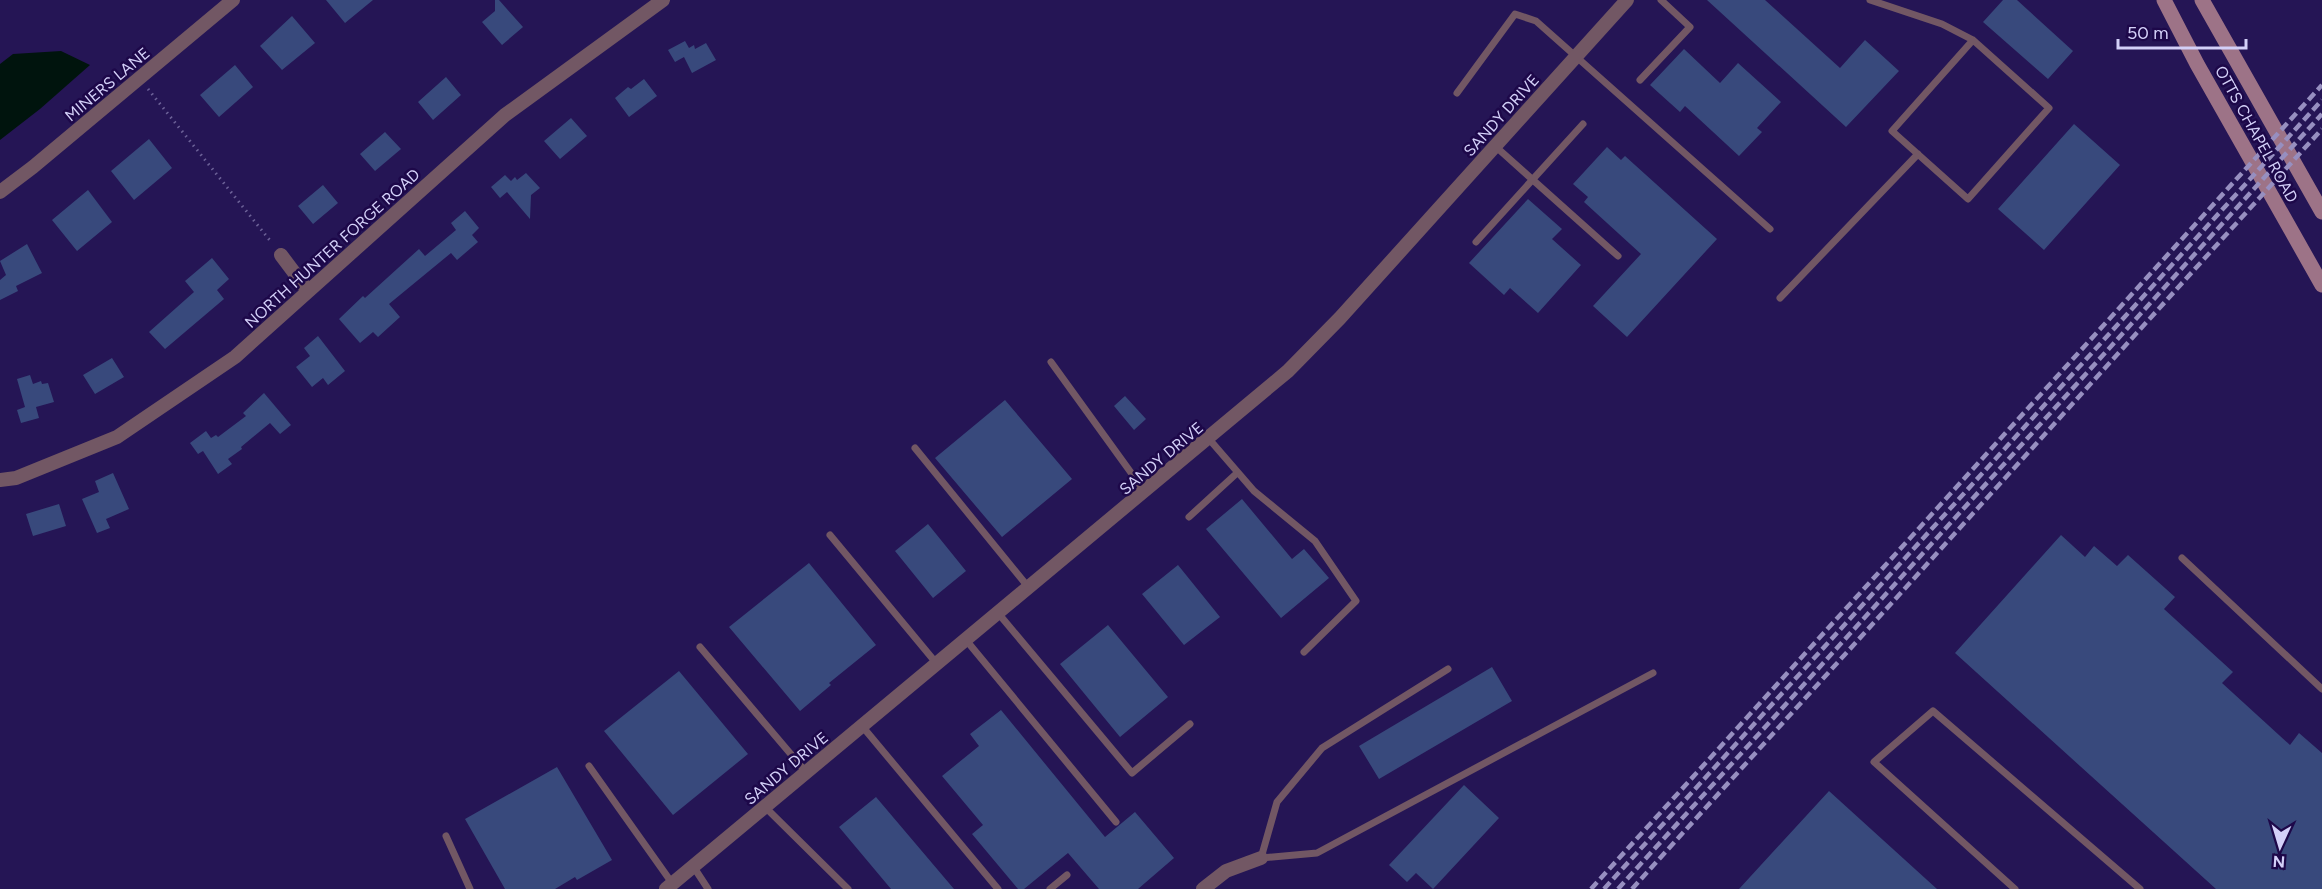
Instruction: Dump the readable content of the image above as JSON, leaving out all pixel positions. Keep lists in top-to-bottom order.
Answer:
{
  "streets": {
    "main road": ["OTTS CHAPEL ROAD"],
    "street": ["MINERS LANE", "SANDY DRIVE", "NORTH HUNTER FORGE ROAD"]
  },
  "scale_bar": "50 m",
  "north": "bottom"
}
